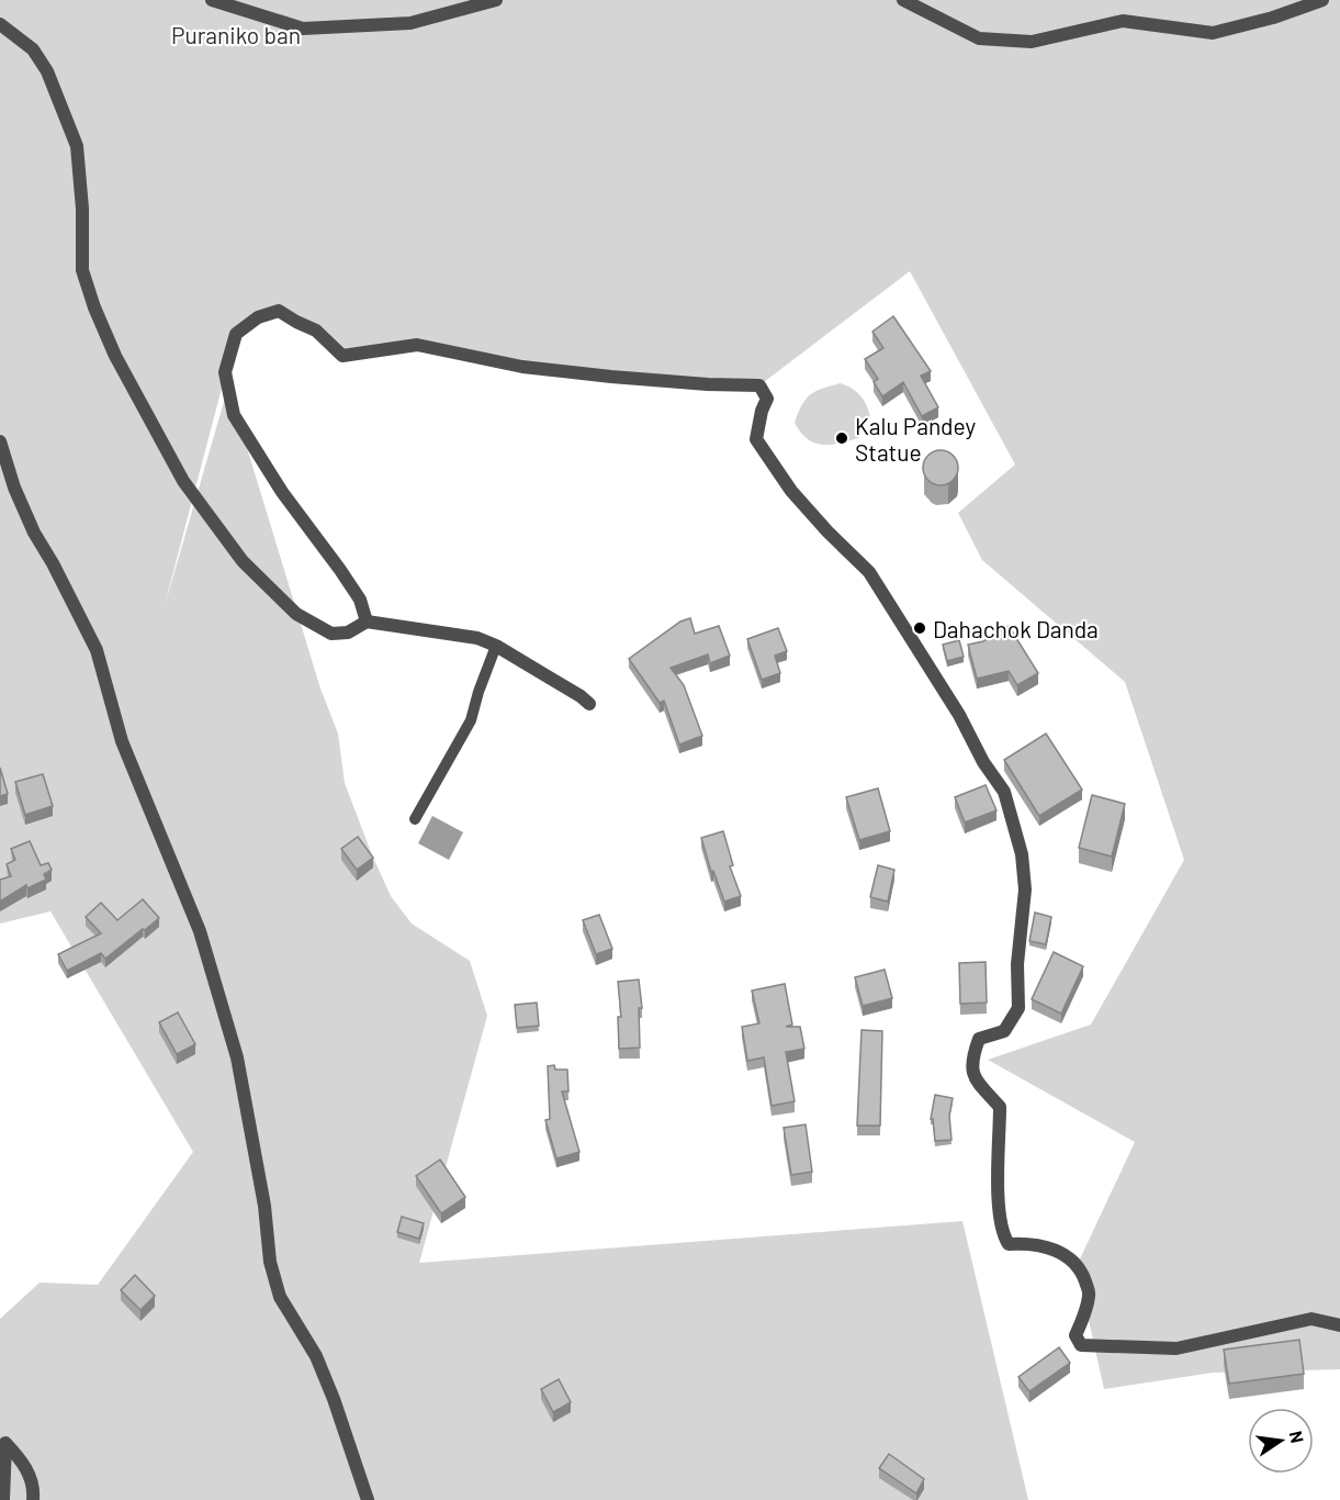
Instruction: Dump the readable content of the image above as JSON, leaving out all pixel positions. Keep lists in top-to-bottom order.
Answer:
{
  "parks": ["Puraniko ban"],
  "places": ["Kalu Pandey Statue", "Dahachok Danda"],
  "north": "right"
}
